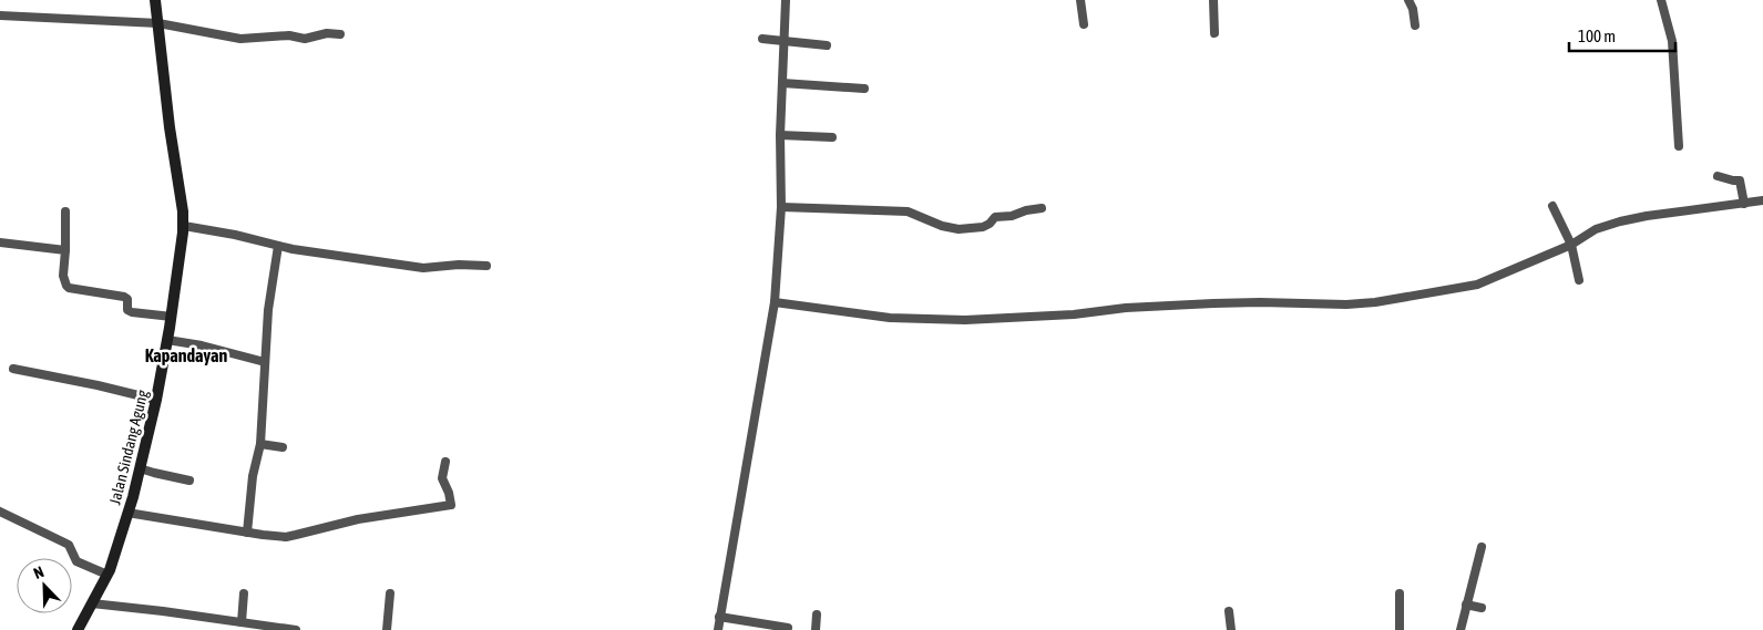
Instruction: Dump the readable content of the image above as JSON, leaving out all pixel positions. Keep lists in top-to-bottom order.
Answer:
{
  "streets": {
    "main road": ["Jalan Sindang Agung"]
  },
  "districts": ["Kapandayan"],
  "scale_bar": "100 m",
  "north": "top left"
}
